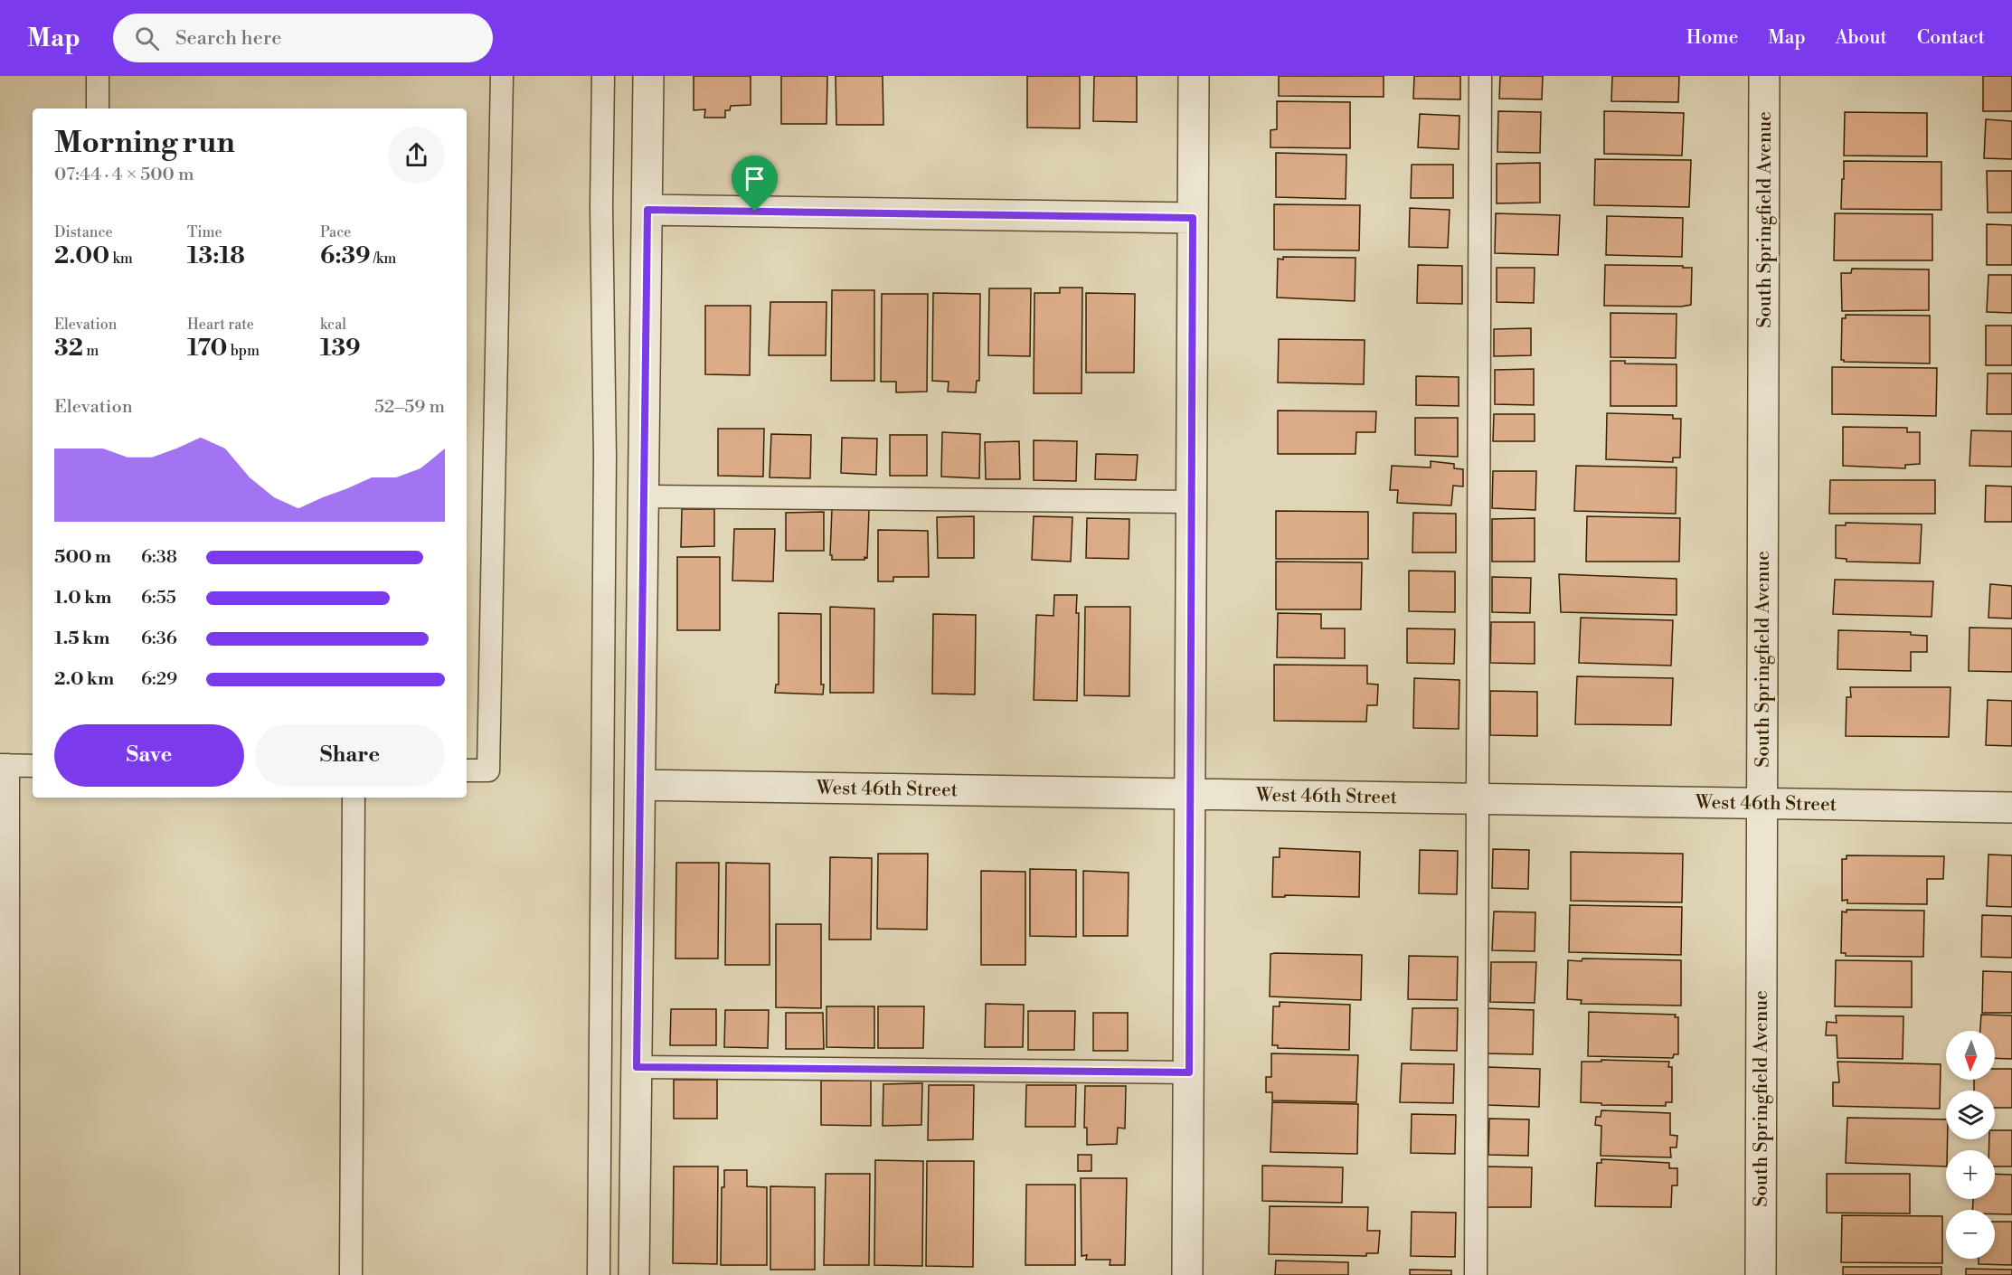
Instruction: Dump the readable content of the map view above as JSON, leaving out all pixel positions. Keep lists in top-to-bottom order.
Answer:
{
  "streets": {
    "street": ["South Springfield Avenue", "West 46th Street"]
  },
  "crossings": [
    ["South Springfield Avenue", "West 46th Street"]
  ],
  "north": "bottom",
  "page": {
    "header": "Map",
    "search": "Search here",
    "nav": [
      "Home",
      "Map",
      "About",
      "Contact"
    ],
    "heading": ["Morning run", "07:44 · 4 × 500 m"],
    "stats": [
      ["Distance", "2.00 km"],
      ["Time", "13:18"],
      ["Pace", "6:39 /km"],
      ["Elevation", "32 m"],
      ["Heart rate", "170 bpm"],
      ["kcal", "139"]
    ],
    "chart": ["Elevation", "52–59 m"],
    "list": [
      {
        "name": "500 m",
        "note": "6:38"
      },
      {
        "name": "1.0 km",
        "note": "6:55"
      },
      {
        "name": "1.5 km",
        "note": "6:36"
      },
      {
        "name": "2.0 km",
        "note": "6:29"
      }
    ],
    "buttons": ["Save", "Share"],
    "map_buttons": ["+", "−"]
  }
}
